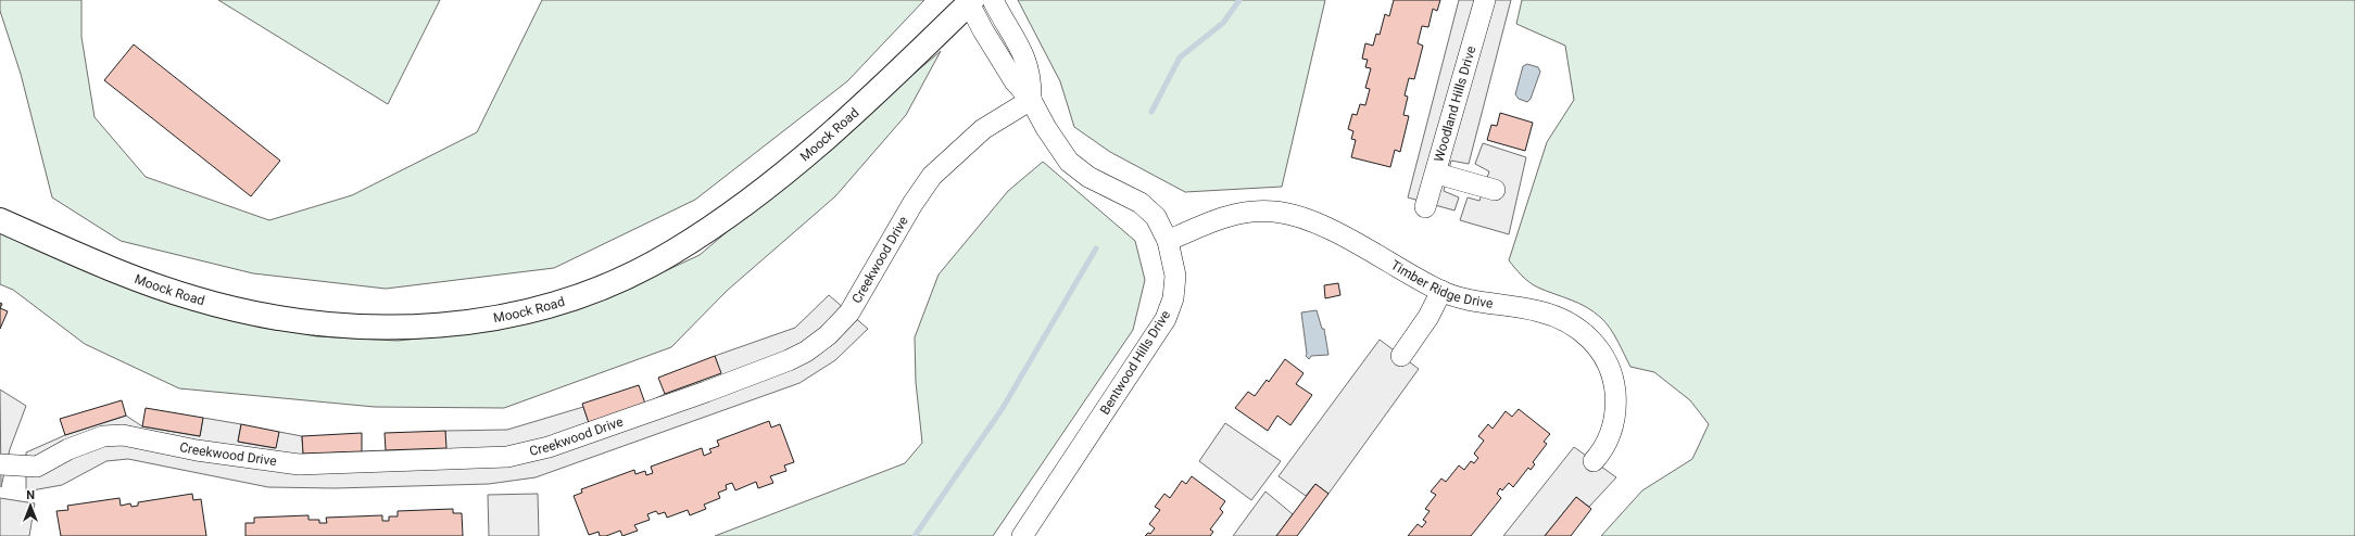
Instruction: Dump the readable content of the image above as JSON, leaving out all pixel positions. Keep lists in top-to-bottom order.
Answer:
{
  "streets": {
    "main road": ["Moock Road"],
    "street": [
      "Woodland Hills Drive",
      "Creekwood Drive",
      "Timber Ridge Drive",
      "Bentwood Hills Drive"
    ]
  },
  "crossings": [
    ["Moock Road", "Bentwood Hills Drive"],
    ["Creekwood Drive", "Bentwood Hills Drive"],
    ["Timber Ridge Drive", "Bentwood Hills Drive"]
  ],
  "north": "top"
}
